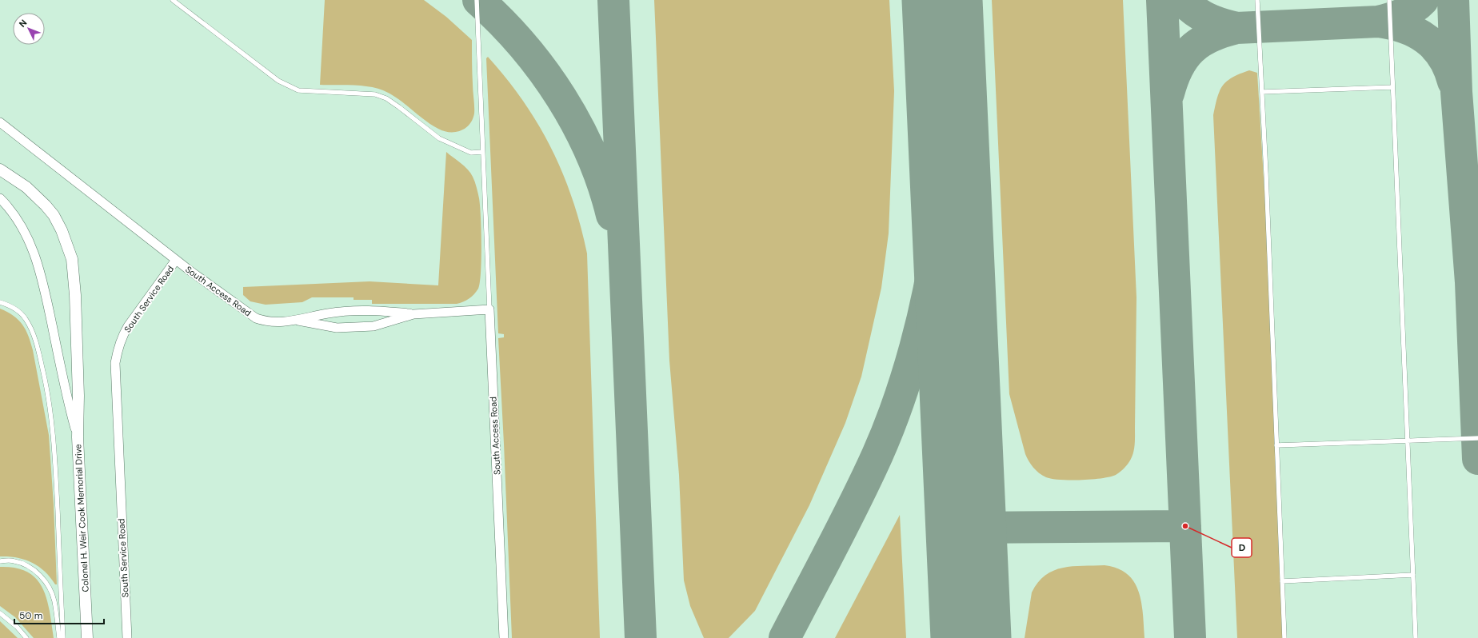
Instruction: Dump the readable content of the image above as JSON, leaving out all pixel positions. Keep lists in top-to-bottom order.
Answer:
{
  "streets": {
    "street": ["South Access Road", "South Service Road", "Colonel H. Weir Cook Memorial Drive"]
  },
  "crossings": [
    ["South Access Road", "South Service Road"]
  ],
  "places": ["D"],
  "scale_bar": "50 m",
  "north": "top left"
}
